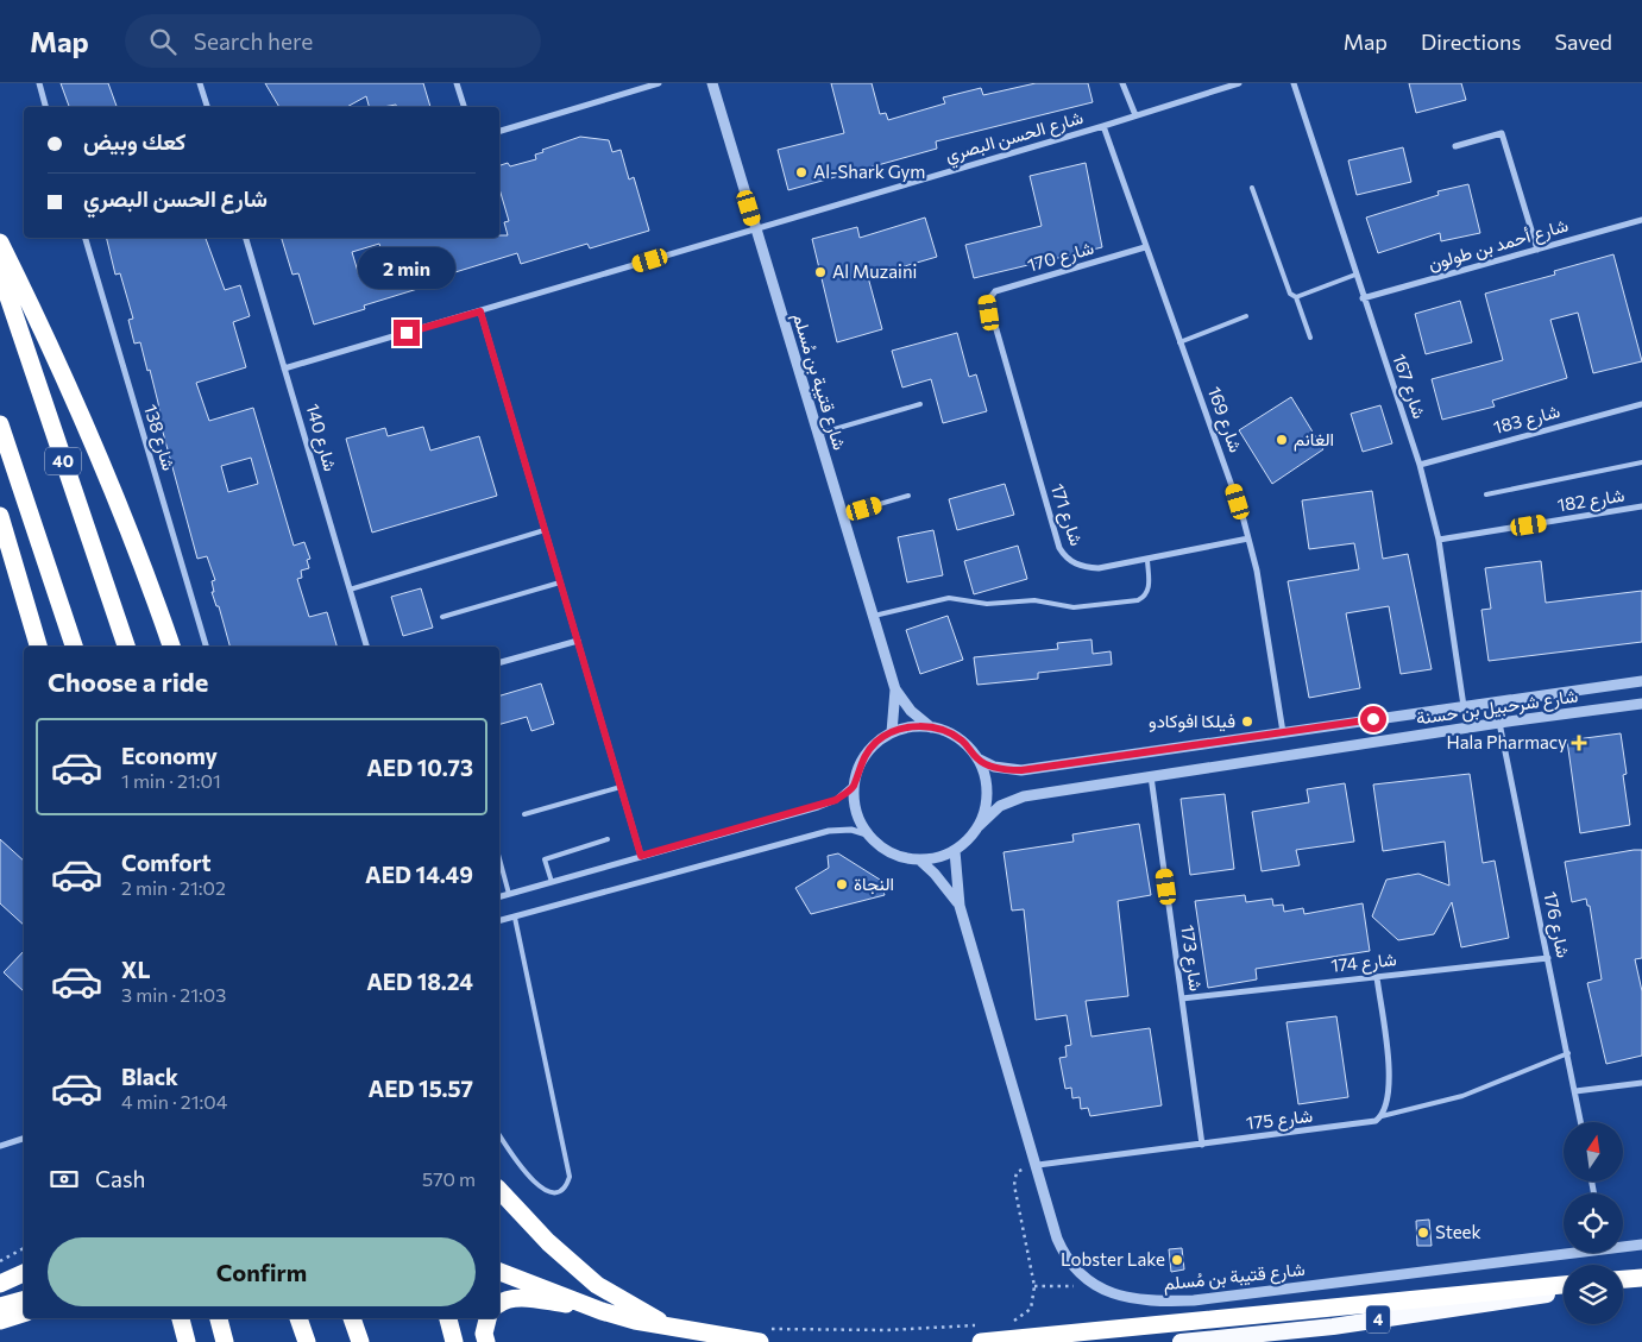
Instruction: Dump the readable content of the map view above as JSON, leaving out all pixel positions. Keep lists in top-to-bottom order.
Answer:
{
  "streets": {
    "highway": ["40", "4"],
    "street": [
      "شارع الحسن البصري",
      "شارع أحمد بن طولون",
      "شارع 170",
      "شارع قتيبة بن مُسلم",
      "شارع 167",
      "شارع 169",
      "شارع 183",
      "شارع 138",
      "شارع 140",
      "شارع 182",
      "شارع 171",
      "شارع شرحبيل بن حسنة",
      "شارع 176",
      "شارع 173",
      "شارع 174",
      "شارع 175"
    ]
  },
  "crossings": [
    ["شارع الحسن البصري", "شارع قتيبة بن مُسلم"],
    ["شارع الحسن البصري", "شارع 169"],
    ["شارع الحسن البصري", "شارع 140"],
    ["شارع أحمد بن طولون", "شارع 167"],
    ["شارع 170", "شارع 169"],
    ["شارع 170", "شارع 171"],
    ["شارع قتيبة بن مُسلم", "شارع شرحبيل بن حسنة"],
    ["شارع قتيبة بن مُسلم", "شارع 175"],
    ["شارع 167", "شارع 183"],
    ["شارع 167", "شارع 182"],
    ["شارع 167", "شارع شرحبيل بن حسنة"],
    ["شارع 169", "شارع 171"],
    ["شارع 169", "شارع شرحبيل بن حسنة"],
    ["شارع شرحبيل بن حسنة", "شارع 176"],
    ["شارع شرحبيل بن حسنة", "شارع 173"],
    ["شارع 176", "شارع 174"],
    ["شارع 173", "شارع 174"],
    ["شارع 173", "شارع 175"]
  ],
  "places": {
    "other": [
      "Al-Shark Gym",
      "Al Muzaini",
      "الغانم",
      "فيلكا افوكادو",
      "النجاة",
      "Steek",
      "Lobster Lake"
    ],
    "health": ["Hala Pharmacy"]
  },
  "north": "top",
  "page": {
    "header": "Map",
    "search": "Search here",
    "nav": ["Map", "Directions", "Saved"],
    "banner": ["كعك وبيض", "شارع الحسن البصري"],
    "bubble": "2 min",
    "heading": "Choose a ride",
    "list": [
      {
        "name": "Economy",
        "note": "1 min · 21:01",
        "value": "AED 10.73"
      },
      {
        "name": "Comfort",
        "note": "2 min · 21:02",
        "value": "AED 14.49"
      },
      {
        "name": "XL",
        "note": "3 min · 21:03",
        "value": "AED 18.24"
      },
      {
        "name": "Black",
        "note": "4 min · 21:04",
        "value": "AED 15.57"
      }
    ],
    "pay": ["Cash", "570 m"],
    "buttons": "Confirm"
  }
}
